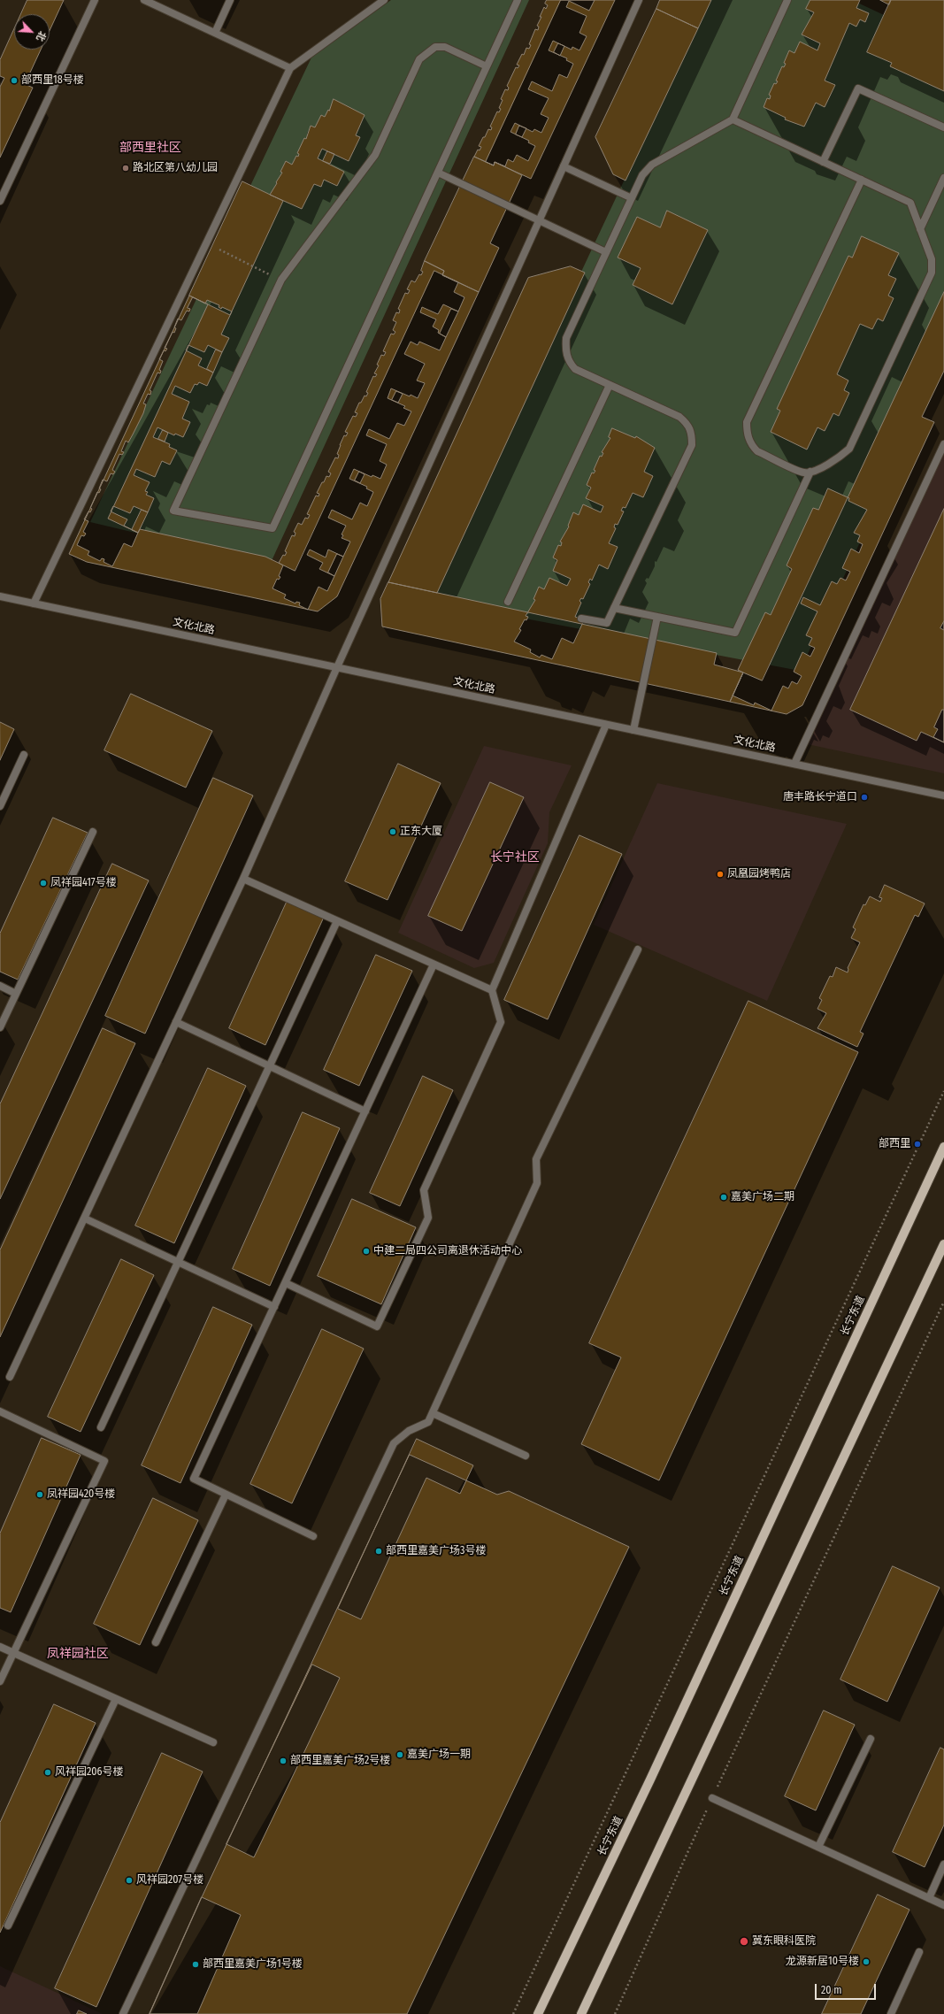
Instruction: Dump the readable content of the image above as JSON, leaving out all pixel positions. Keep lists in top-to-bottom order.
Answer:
{
  "streets": {
    "main road": ["长宁东道"],
    "street": ["文化北路"]
  },
  "districts": ["部西里社区", "长宁社区", "凤祥园社区"],
  "places": [
    "部西里18号楼",
    "路北区第八幼儿园",
    "唐丰路长宁道口",
    "正东大厦",
    "凤凰园烤鸭店",
    "凤祥园417号楼",
    "部西里",
    "嘉美广场二期",
    "中建二局四公司离退休活动中心",
    "凤祥园420号楼",
    "部西里嘉美广场3号楼",
    "嘉美广场一期",
    "部西里嘉美广场2号楼",
    "风祥园206号楼",
    "风祥园207号楼",
    "冀东眼科医院",
    "龙源新居10号楼",
    "部西里嘉美广场1号楼"
  ],
  "scale_bar": "20 m",
  "north": "bottom right"
}
